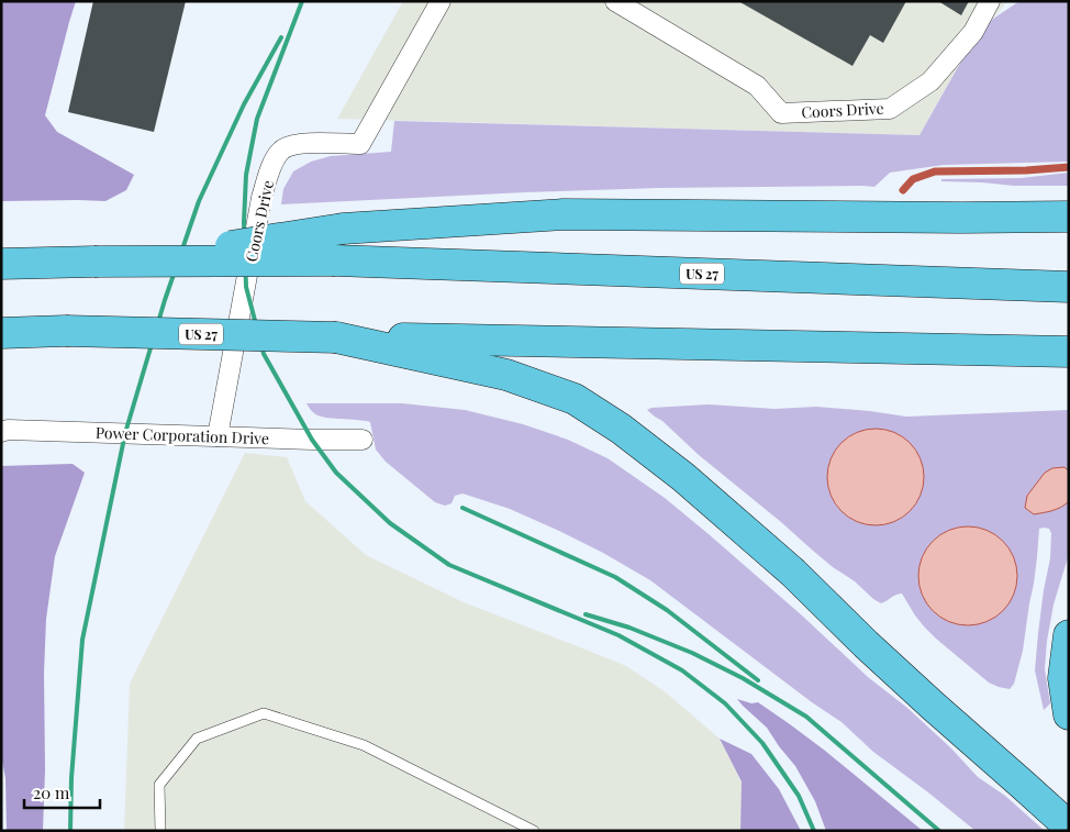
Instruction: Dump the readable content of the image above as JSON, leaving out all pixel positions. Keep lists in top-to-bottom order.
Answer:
{
  "streets": {
    "highway": ["US 27"],
    "street": ["Coors Drive", "Power Corporation Drive"]
  },
  "crossings": [
    ["Coors Drive", "Power Corporation Drive"]
  ],
  "scale_bar": "20 m"
}
